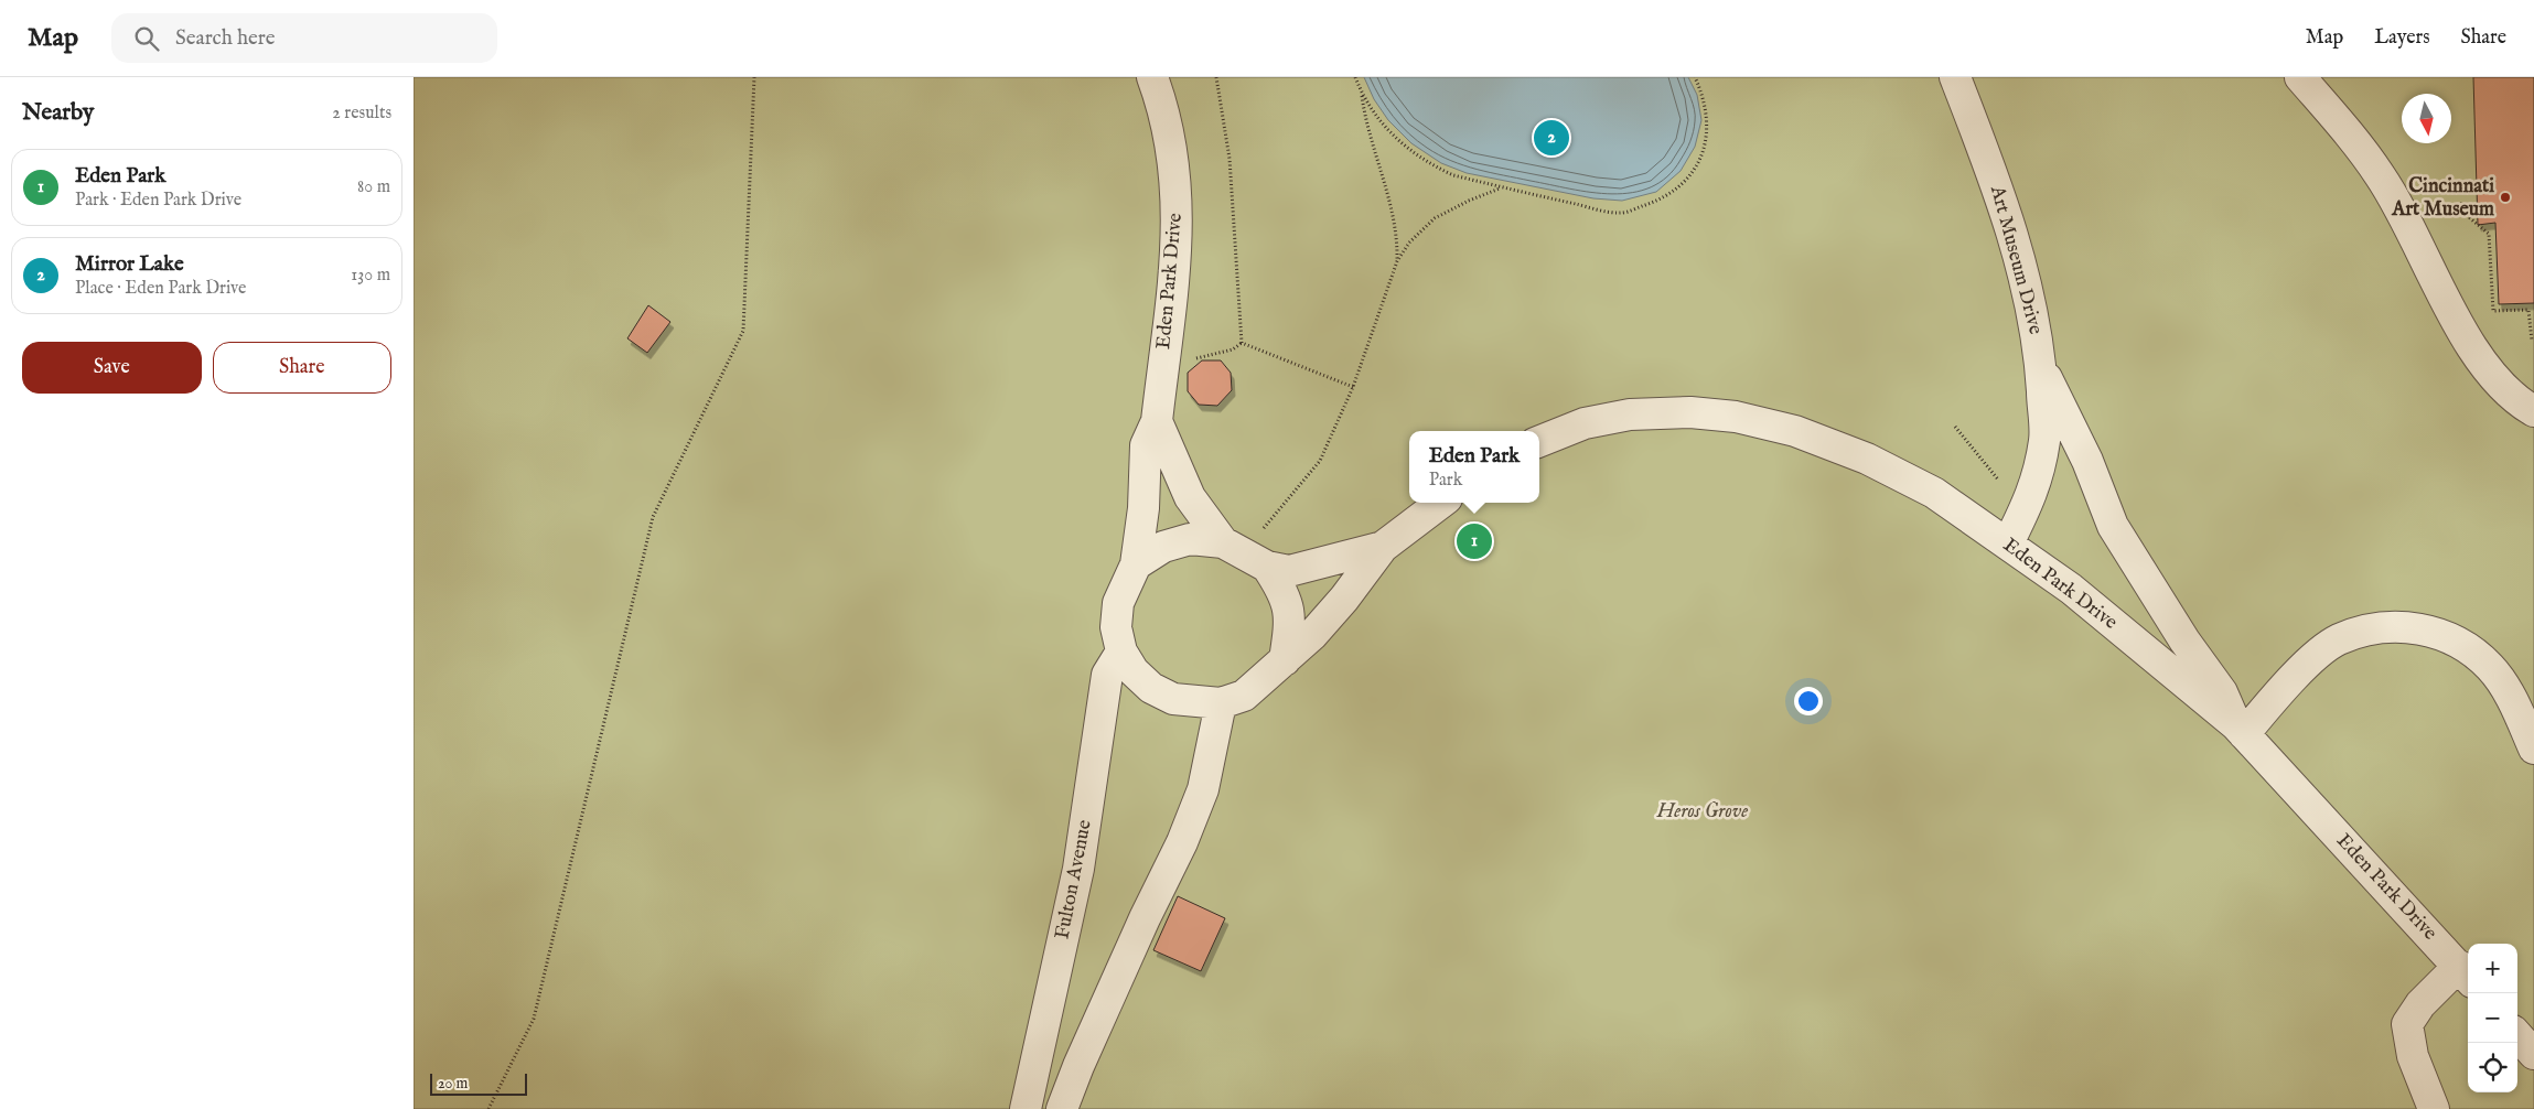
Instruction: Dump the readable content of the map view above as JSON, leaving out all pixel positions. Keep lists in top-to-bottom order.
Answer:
{
  "streets": {
    "street": ["Art Museum Drive", "Eden Park Drive", "Fulton Avenue"]
  },
  "crossings": [
    ["Art Museum Drive", "Eden Park Drive"],
    ["Eden Park Drive", "Fulton Avenue"]
  ],
  "parks": ["Heros Grove"],
  "places": ["Cincinnati Art Museum"],
  "scale_bar": "20 m",
  "north": "bottom",
  "page": {
    "header": "Map",
    "search": "Search here",
    "nav": ["Map", "Layers", "Share"],
    "heading": ["Nearby", "2 results"],
    "pins": ["2", "1"],
    "list": [
      {
        "mark": "1",
        "name": "Eden Park",
        "note": "Park · Eden Park Drive",
        "value": "80 m"
      },
      {
        "mark": "2",
        "name": "Mirror Lake",
        "note": "Place · Eden Park Drive",
        "value": "130 m"
      }
    ],
    "buttons": ["Save", "Share"],
    "popup": ["Eden Park", "Park"],
    "map_buttons": ["+", "−"],
    "scale": "20 m"
  }
}
